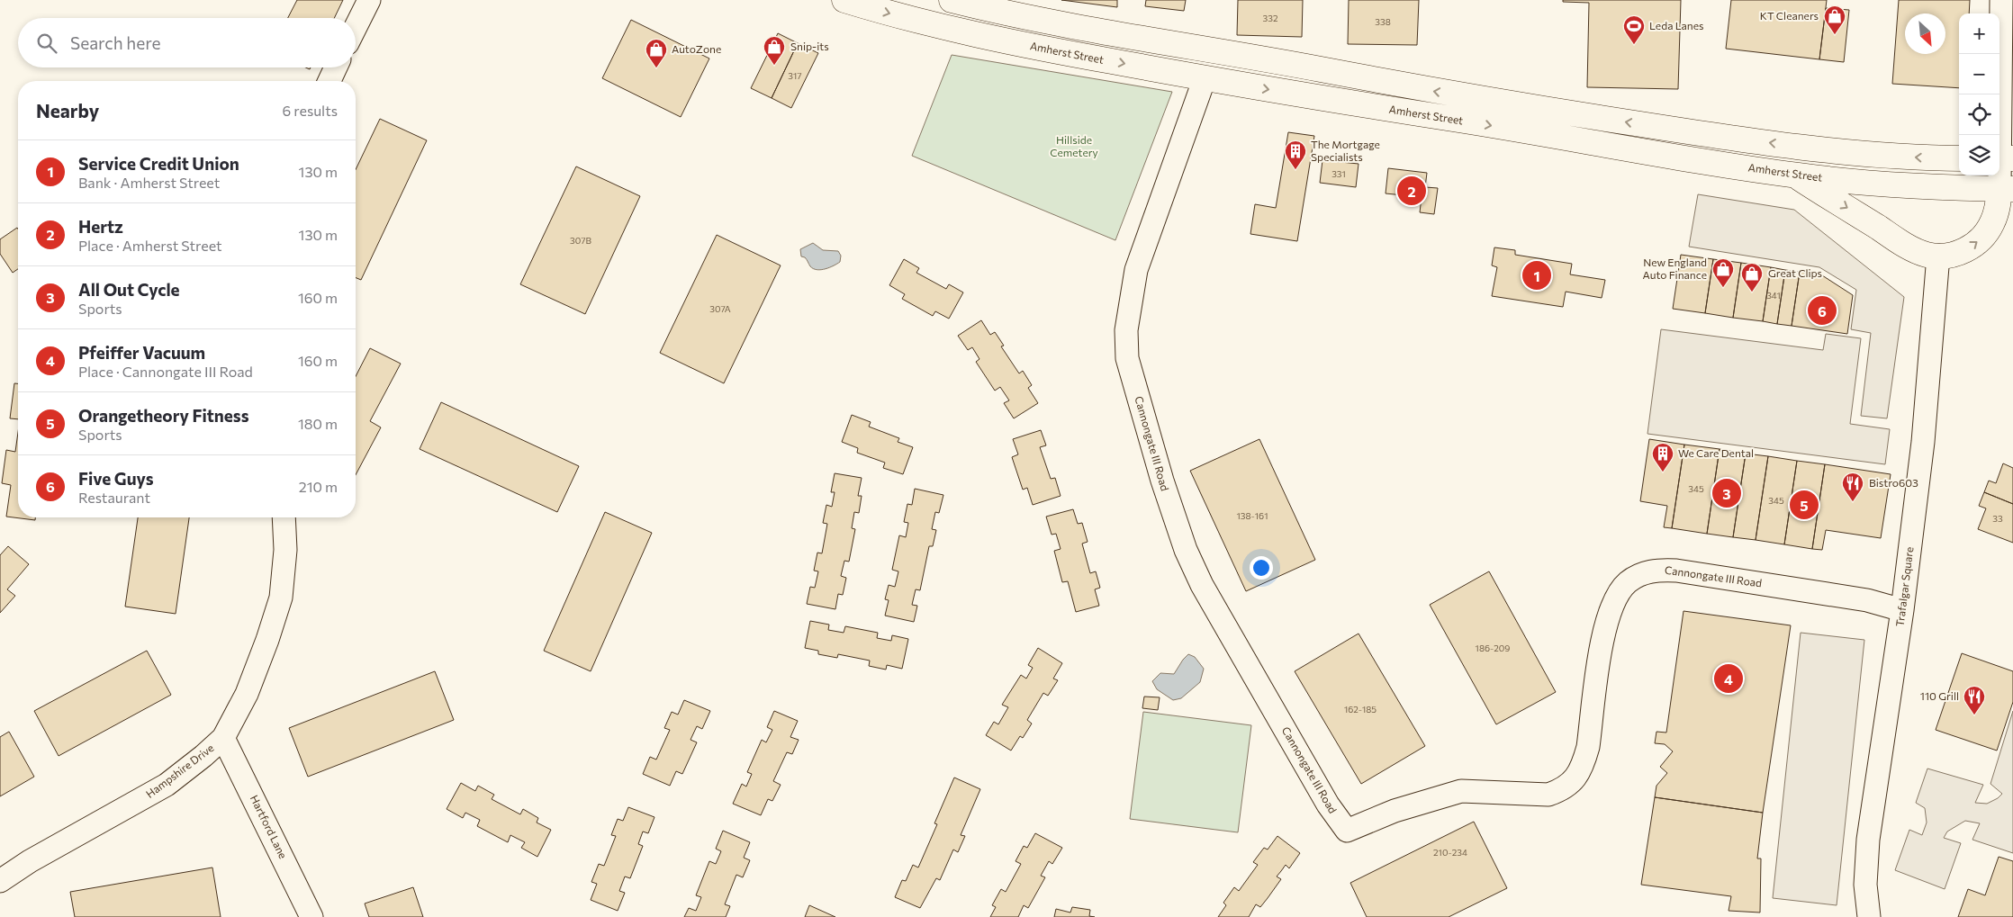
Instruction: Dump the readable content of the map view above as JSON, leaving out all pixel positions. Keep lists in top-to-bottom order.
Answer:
{
  "streets": {
    "highway": ["Amherst Street"],
    "street": [
      "Cannongate III Road",
      "Trafalgar Square",
      "Hampshire Drive",
      "Hartford Lane"
    ]
  },
  "crossings": [
    ["Amherst Street", "Cannongate III Road"],
    ["Cannongate III Road", "Trafalgar Square"],
    ["Hampshire Drive", "Hartford Lane"]
  ],
  "parks": ["Hillside Cemetery"],
  "places": {
    "shop": [
      "KT Cleaners",
      "Snip-its",
      "AutoZone",
      "New England Auto Finance",
      "Great Clips"
    ],
    "sports": ["Leda Lanes"],
    "building": ["The Mortgage Specialists", "We Care Dental"],
    "restaurant": ["Bistro603", "110 Grill"]
  },
  "house_numbers": [
    "332",
    "338",
    "317",
    "331",
    "307B",
    "341",
    "307A",
    "345",
    "345",
    "138-161",
    "33",
    "186-209",
    "162-185",
    "210-234"
  ],
  "north": "bottom right",
  "page": {
    "map_buttons": ["+", "−"],
    "search": "Search here",
    "heading": ["Nearby", "6 results"],
    "list": [
      {
        "mark": "1",
        "name": "Service Credit Union",
        "note": "Bank · Amherst Street",
        "value": "130 m"
      },
      {
        "mark": "2",
        "name": "Hertz",
        "note": "Place · Amherst Street",
        "value": "130 m"
      },
      {
        "mark": "3",
        "name": "All Out Cycle",
        "note": "Sports",
        "value": "160 m"
      },
      {
        "mark": "4",
        "name": "Pfeiffer Vacuum",
        "note": "Place · Cannongate III Road",
        "value": "160 m"
      },
      {
        "mark": "5",
        "name": "Orangetheory Fitness",
        "note": "Sports",
        "value": "180 m"
      },
      {
        "mark": "6",
        "name": "Five Guys",
        "note": "Restaurant",
        "value": "210 m"
      }
    ],
    "pins": [
      "2",
      "1",
      "6",
      "3",
      "5",
      "4"
    ]
  }
}
